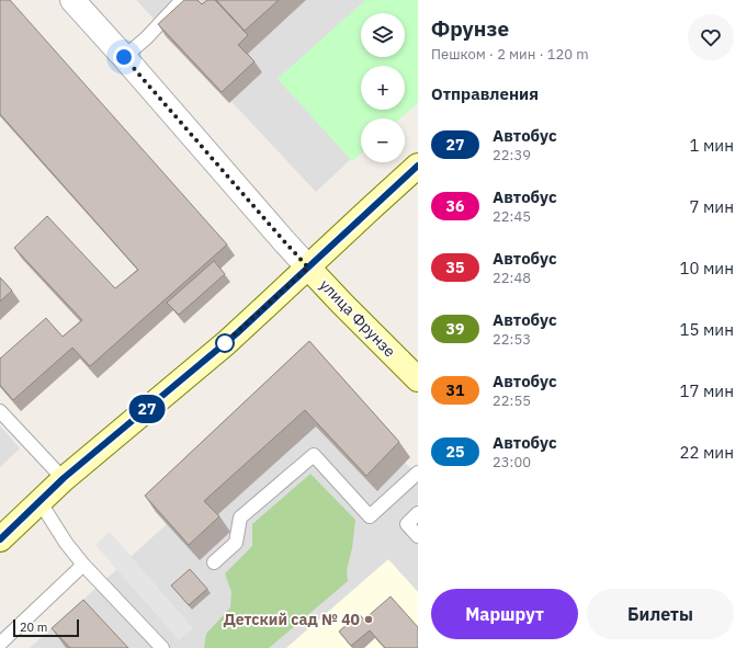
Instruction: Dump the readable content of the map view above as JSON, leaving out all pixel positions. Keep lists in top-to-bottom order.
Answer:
{
  "streets": {
    "main road": ["улица Фрунзе"]
  },
  "places": ["Детский сад № 40"],
  "lines": ["bus line 27"],
  "scale_bar": "20 m",
  "page": {
    "on_map": "27",
    "heading": [
      ["Фрунзе", "Пешком · 2 мин · 120 m"],
      "Отправления"
    ],
    "map_buttons": ["+", "−"],
    "list": [
      {
        "mark": "27",
        "name": "Автобус",
        "note": "22:39",
        "value": "1 мин"
      },
      {
        "mark": "36",
        "name": "Автобус",
        "note": "22:45",
        "value": "7 мин"
      },
      {
        "mark": "35",
        "name": "Автобус",
        "note": "22:48",
        "value": "10 мин"
      },
      {
        "mark": "39",
        "name": "Автобус",
        "note": "22:53",
        "value": "15 мин"
      },
      {
        "mark": "31",
        "name": "Автобус",
        "note": "22:55",
        "value": "17 мин"
      },
      {
        "mark": "25",
        "name": "Автобус",
        "note": "23:00",
        "value": "22 мин"
      }
    ],
    "buttons": ["Маршрут", "Билеты"],
    "scale": "20 m"
  }
}
